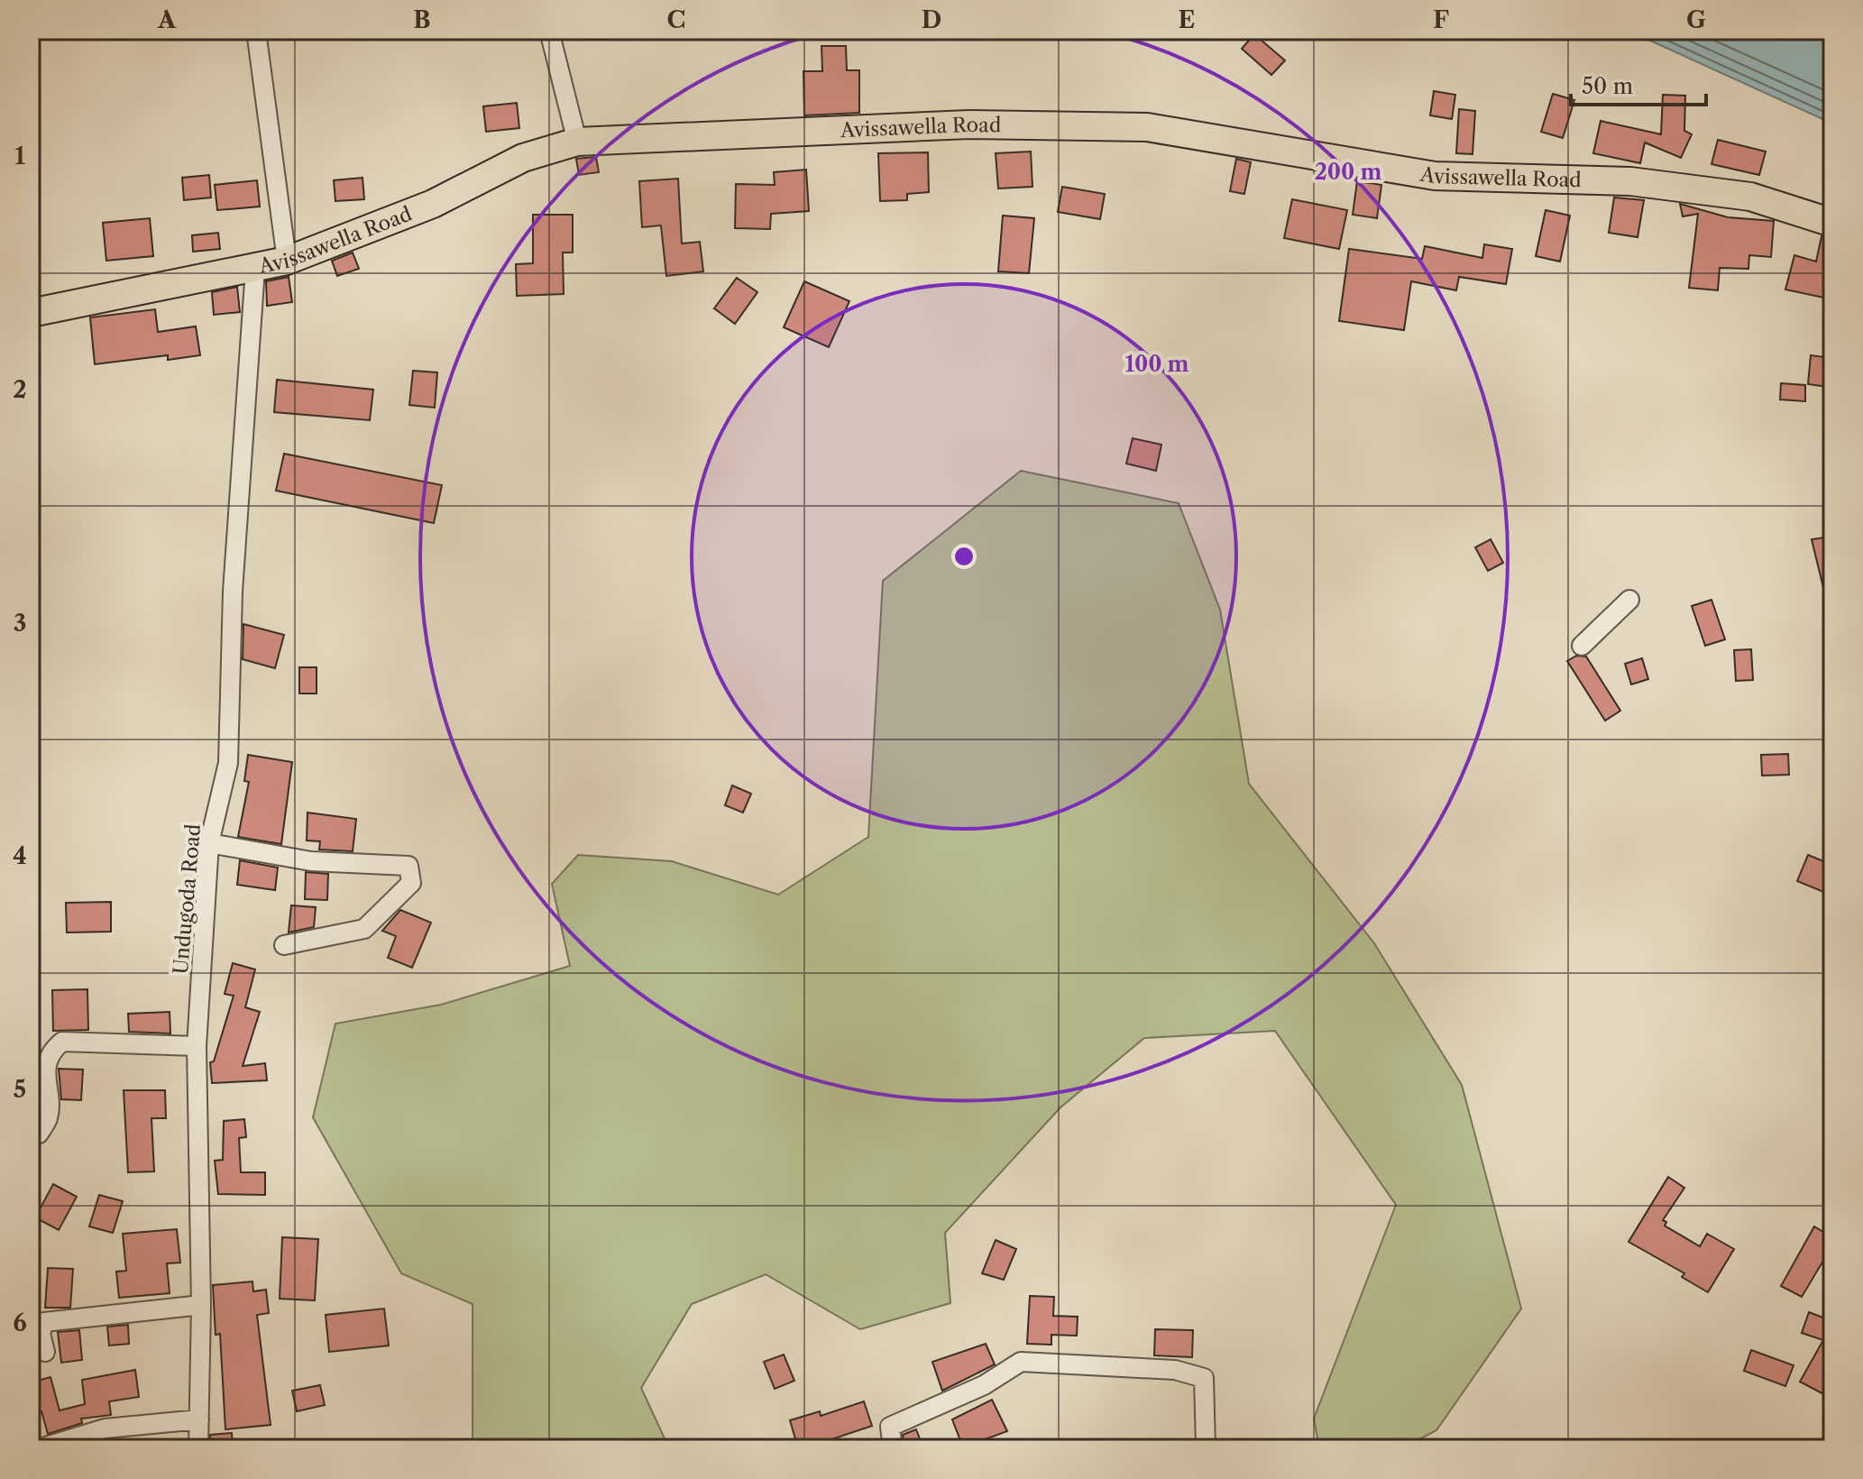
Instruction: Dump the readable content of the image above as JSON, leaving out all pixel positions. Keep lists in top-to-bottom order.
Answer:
{
  "streets": {
    "main road": ["Avissawella Road"],
    "street": ["Undugoda Road"]
  },
  "crossings": [
    ["Avissawella Road", "Undugoda Road"]
  ],
  "scale_bar": "50 m",
  "grid": {
    "columns": [
      "A",
      "B",
      "C",
      "D",
      "E",
      "F",
      "G"
    ],
    "rows": [
      "1",
      "2",
      "3",
      "4",
      "5",
      "6"
    ]
  },
  "rings": ["200 m", "100 m"]
}
